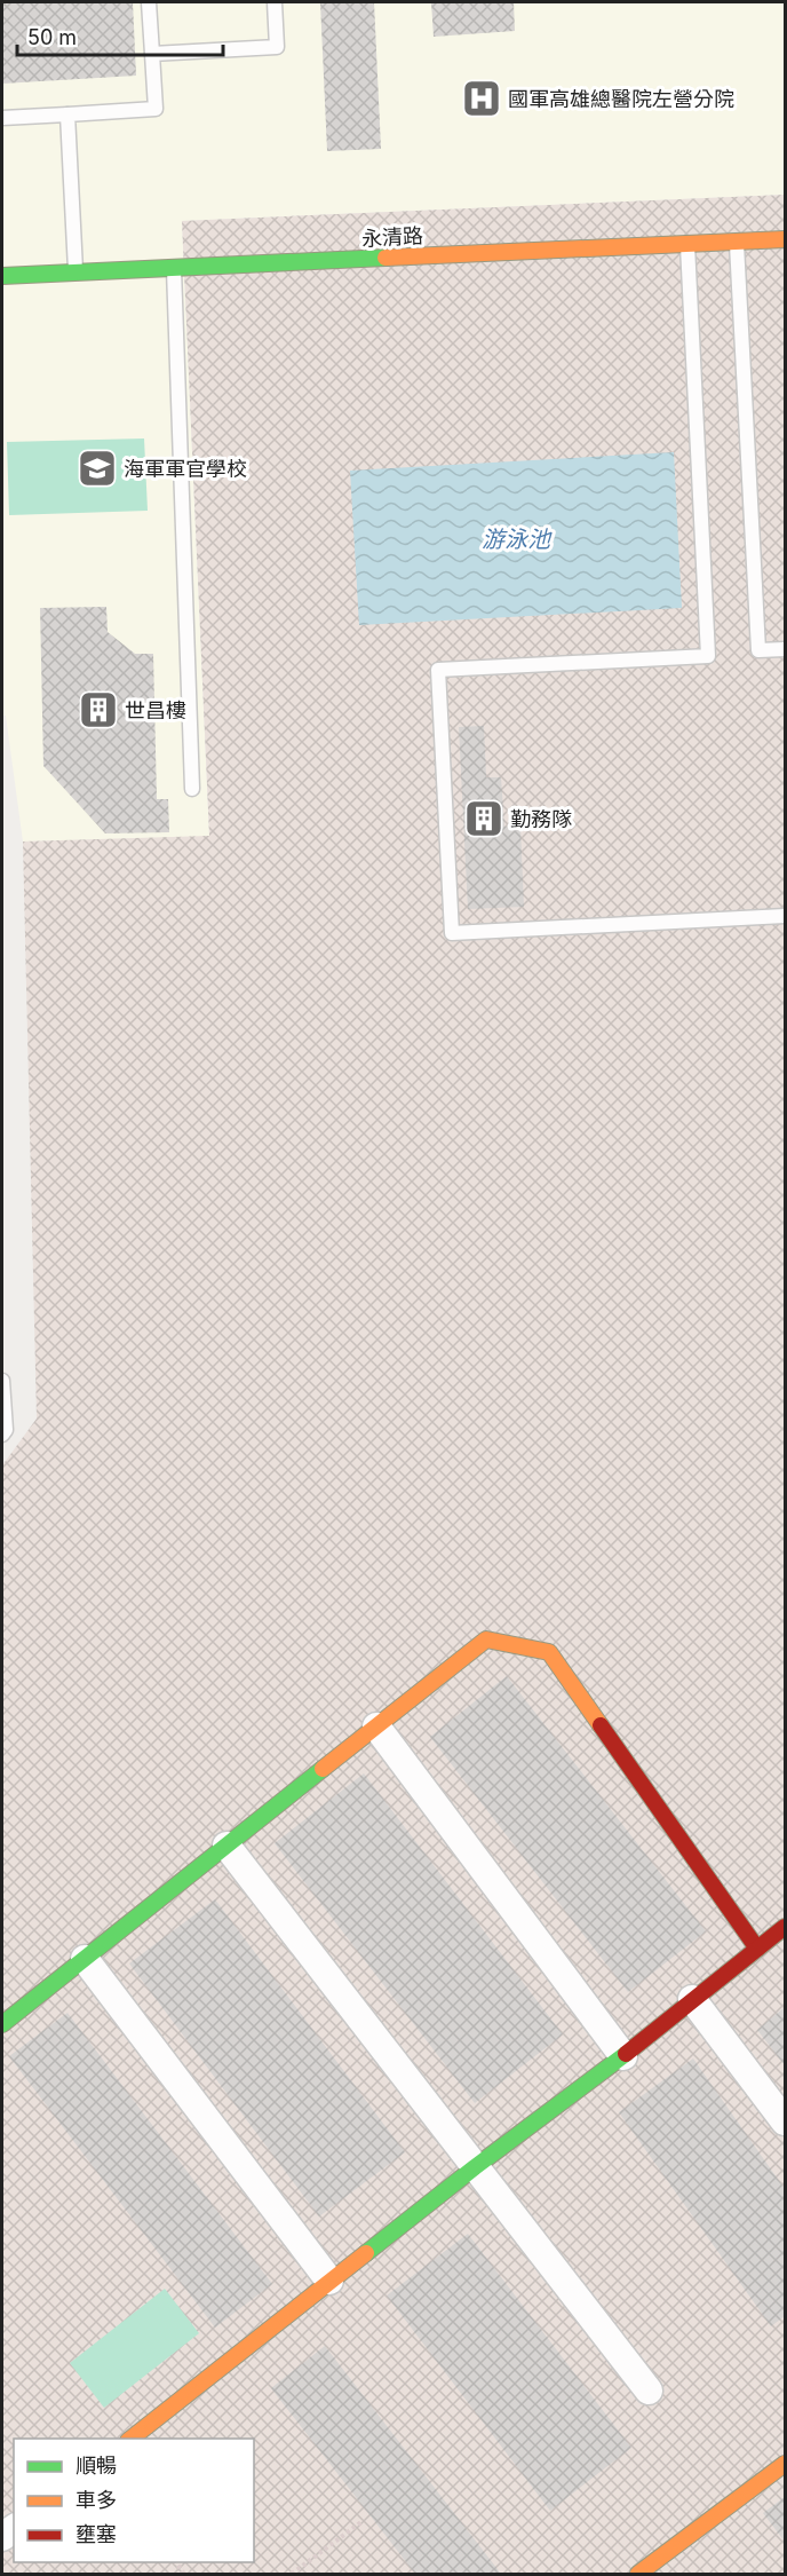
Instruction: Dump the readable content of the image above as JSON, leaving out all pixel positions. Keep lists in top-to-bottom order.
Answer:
{
  "streets": {
    "street": ["永清路"]
  },
  "water": ["游泳池"],
  "places": {
    "hospital": ["國軍高雄總醫院左營分院"],
    "school or university": ["海軍軍官學校"],
    "building": ["世昌樓", "勤務隊"]
  },
  "legend": ["順暢", "車多", "壅塞"],
  "scale_bar": "50 m"
}
